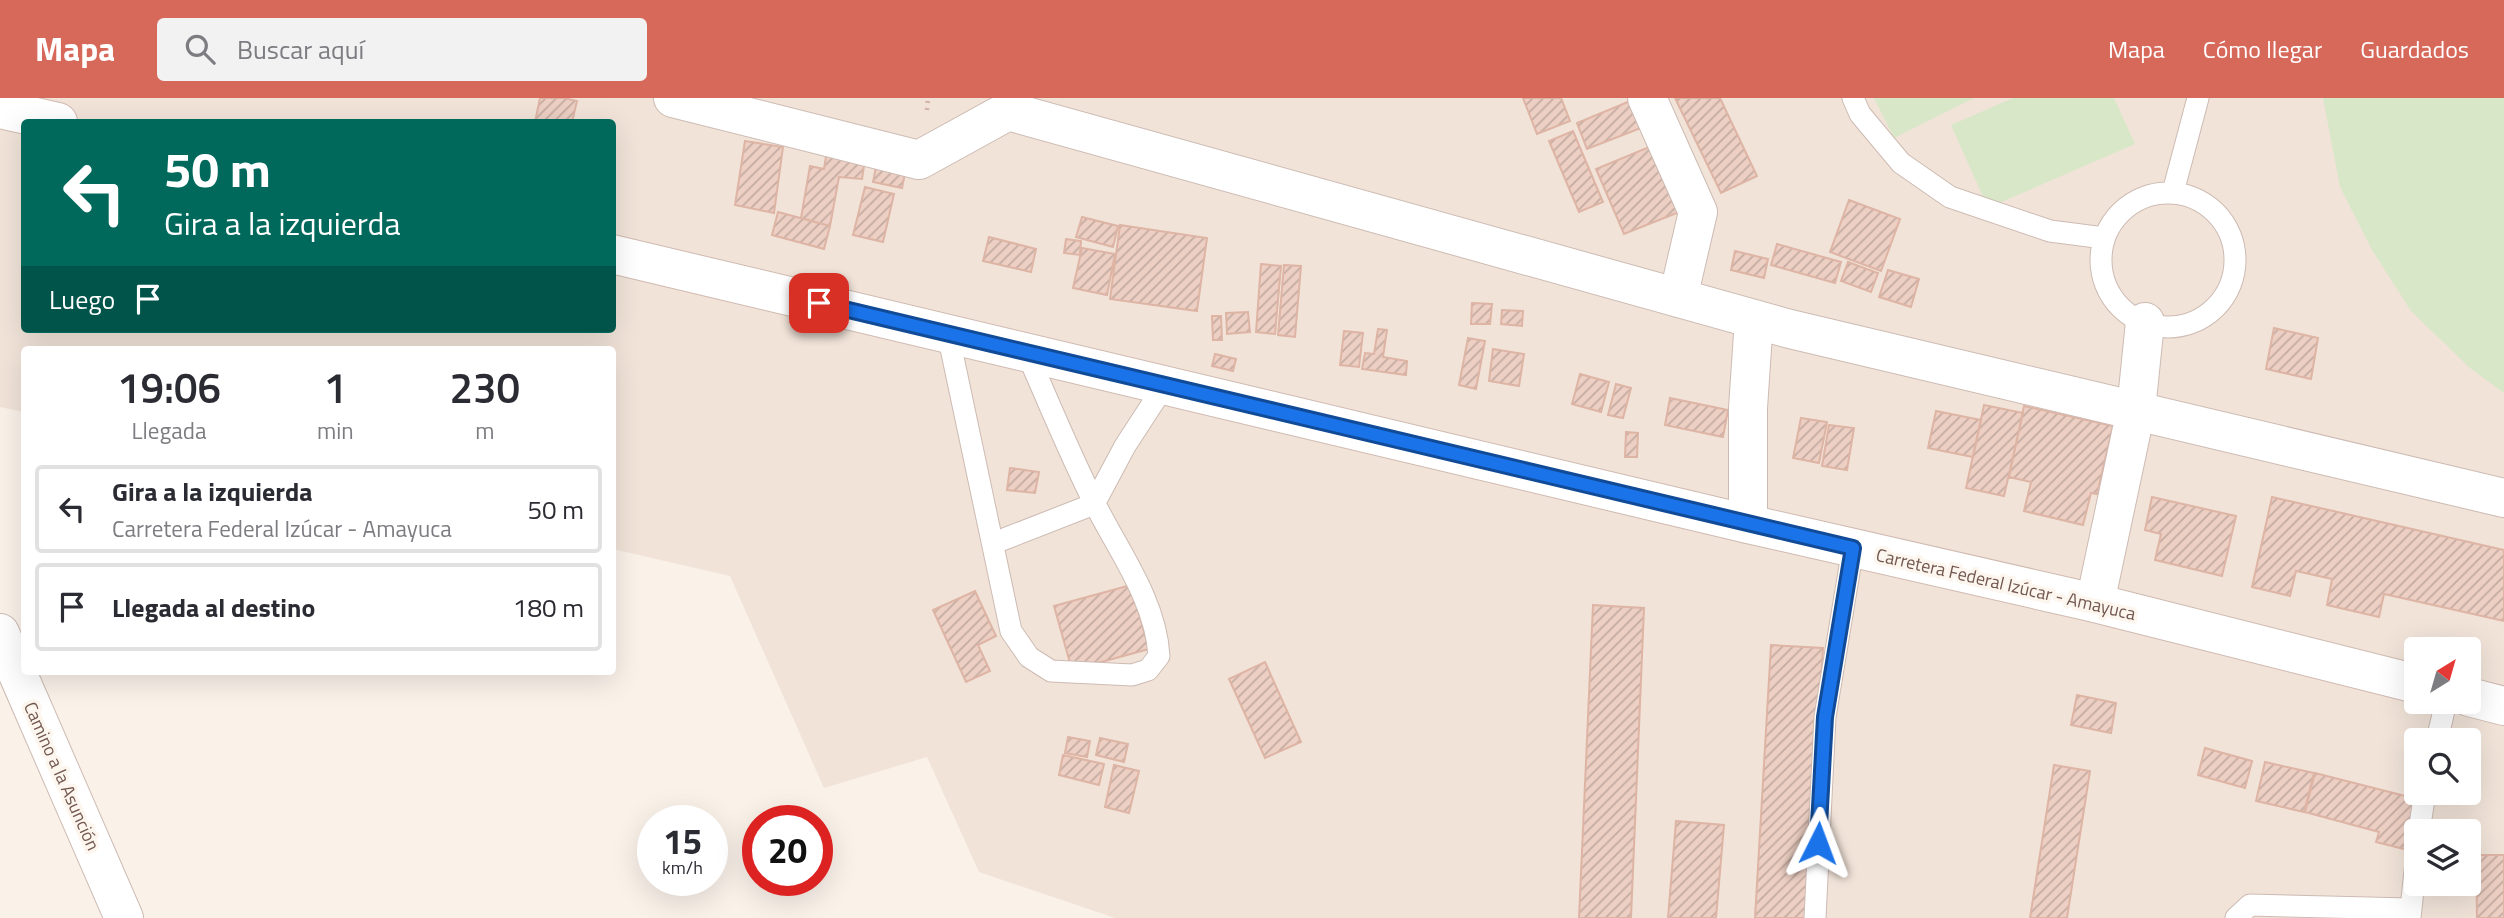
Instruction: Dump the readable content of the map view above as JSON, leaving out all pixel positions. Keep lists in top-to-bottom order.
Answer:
{
  "streets": {
    "street": ["Carretera Federal Izúcar - Amayuca", "Camino a la Asunción"]
  },
  "north": "top right",
  "page": {
    "header": "Mapa",
    "search": "Buscar aquí",
    "nav": ["Mapa", "Cómo llegar", "Guardados"],
    "turn": ["50 m", "Gira a la izquierda"],
    "then": "Luego",
    "eta": [
      "19:06",
      "Llegada",
      "1",
      "min",
      "230",
      "m"
    ],
    "list": [
      {
        "name": "Gira a la izquierda",
        "note": "Carretera Federal Izúcar - Amayuca",
        "value": "50 m"
      },
      {
        "name": "Llegada al destino",
        "value": "180 m"
      }
    ],
    "speed": "15 km/h",
    "limit": "20"
  }
}
